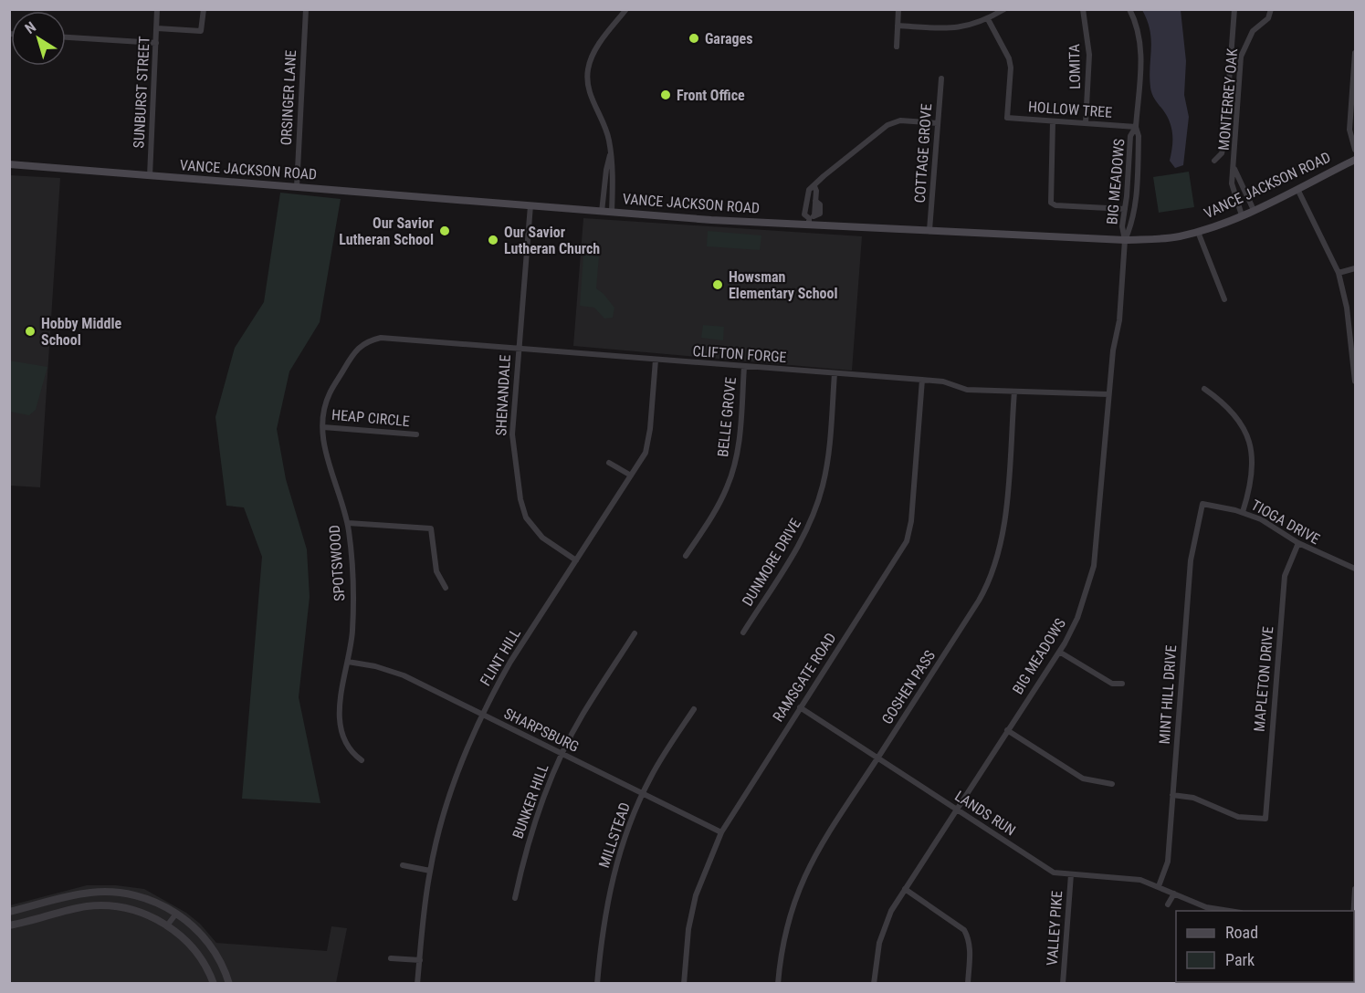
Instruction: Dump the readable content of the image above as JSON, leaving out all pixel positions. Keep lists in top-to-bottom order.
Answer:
{
  "streets": {
    "main road": ["VANCE JACKSON ROAD"],
    "street": [
      "LOMITA",
      "SUNBURST STREET",
      "ORSINGER LANE",
      "MONTERREY OAK",
      "HOLLOW TREE",
      "COTTAGE GROVE",
      "BIG MEADOWS",
      "CLIFTON FORGE",
      "SHENANDALE",
      "BELLE GROVE",
      "HEAP CIRCLE",
      "TIOGA DRIVE",
      "DUNMORE DRIVE",
      "SPOTSWOOD",
      "FLINT HILL",
      "RAMSGATE ROAD",
      "MAPLETON DRIVE",
      "GOSHEN PASS",
      "MINT HILL DRIVE",
      "SHARPSBURG",
      "BUNKER HILL",
      "LANDS RUN",
      "MILLSTEAD",
      "VALLEY PIKE"
    ]
  },
  "crossings": [
    ["LOMITA", "HOLLOW TREE"],
    ["SUNBURST STREET", "VANCE JACKSON ROAD"],
    ["ORSINGER LANE", "VANCE JACKSON ROAD"],
    ["MONTERREY OAK", "VANCE JACKSON ROAD"],
    ["HOLLOW TREE", "BIG MEADOWS"],
    ["COTTAGE GROVE", "VANCE JACKSON ROAD"],
    ["VANCE JACKSON ROAD", "BIG MEADOWS"],
    ["VANCE JACKSON ROAD", "SHENANDALE"],
    ["BIG MEADOWS", "CLIFTON FORGE"],
    ["BIG MEADOWS", "LANDS RUN"],
    ["CLIFTON FORGE", "SHENANDALE"],
    ["CLIFTON FORGE", "BELLE GROVE"],
    ["CLIFTON FORGE", "DUNMORE DRIVE"],
    ["CLIFTON FORGE", "SPOTSWOOD"],
    ["CLIFTON FORGE", "FLINT HILL"],
    ["CLIFTON FORGE", "RAMSGATE ROAD"],
    ["CLIFTON FORGE", "GOSHEN PASS"],
    ["SHENANDALE", "FLINT HILL"],
    ["HEAP CIRCLE", "SPOTSWOOD"],
    ["TIOGA DRIVE", "MAPLETON DRIVE"],
    ["TIOGA DRIVE", "MINT HILL DRIVE"],
    ["SPOTSWOOD", "SHARPSBURG"],
    ["FLINT HILL", "SHARPSBURG"],
    ["RAMSGATE ROAD", "SHARPSBURG"],
    ["RAMSGATE ROAD", "LANDS RUN"],
    ["MAPLETON DRIVE", "MINT HILL DRIVE"],
    ["GOSHEN PASS", "LANDS RUN"],
    ["MINT HILL DRIVE", "LANDS RUN"],
    ["SHARPSBURG", "BUNKER HILL"],
    ["SHARPSBURG", "MILLSTEAD"],
    ["LANDS RUN", "VALLEY PIKE"]
  ],
  "places": [
    "Garages",
    "Front Office",
    "Our Savior Lutheran School",
    "Our Savior Lutheran Church",
    "Howsman Elementary School",
    "Hobby Middle School"
  ],
  "legend": ["Road", "Park"],
  "north": "top left"
}
